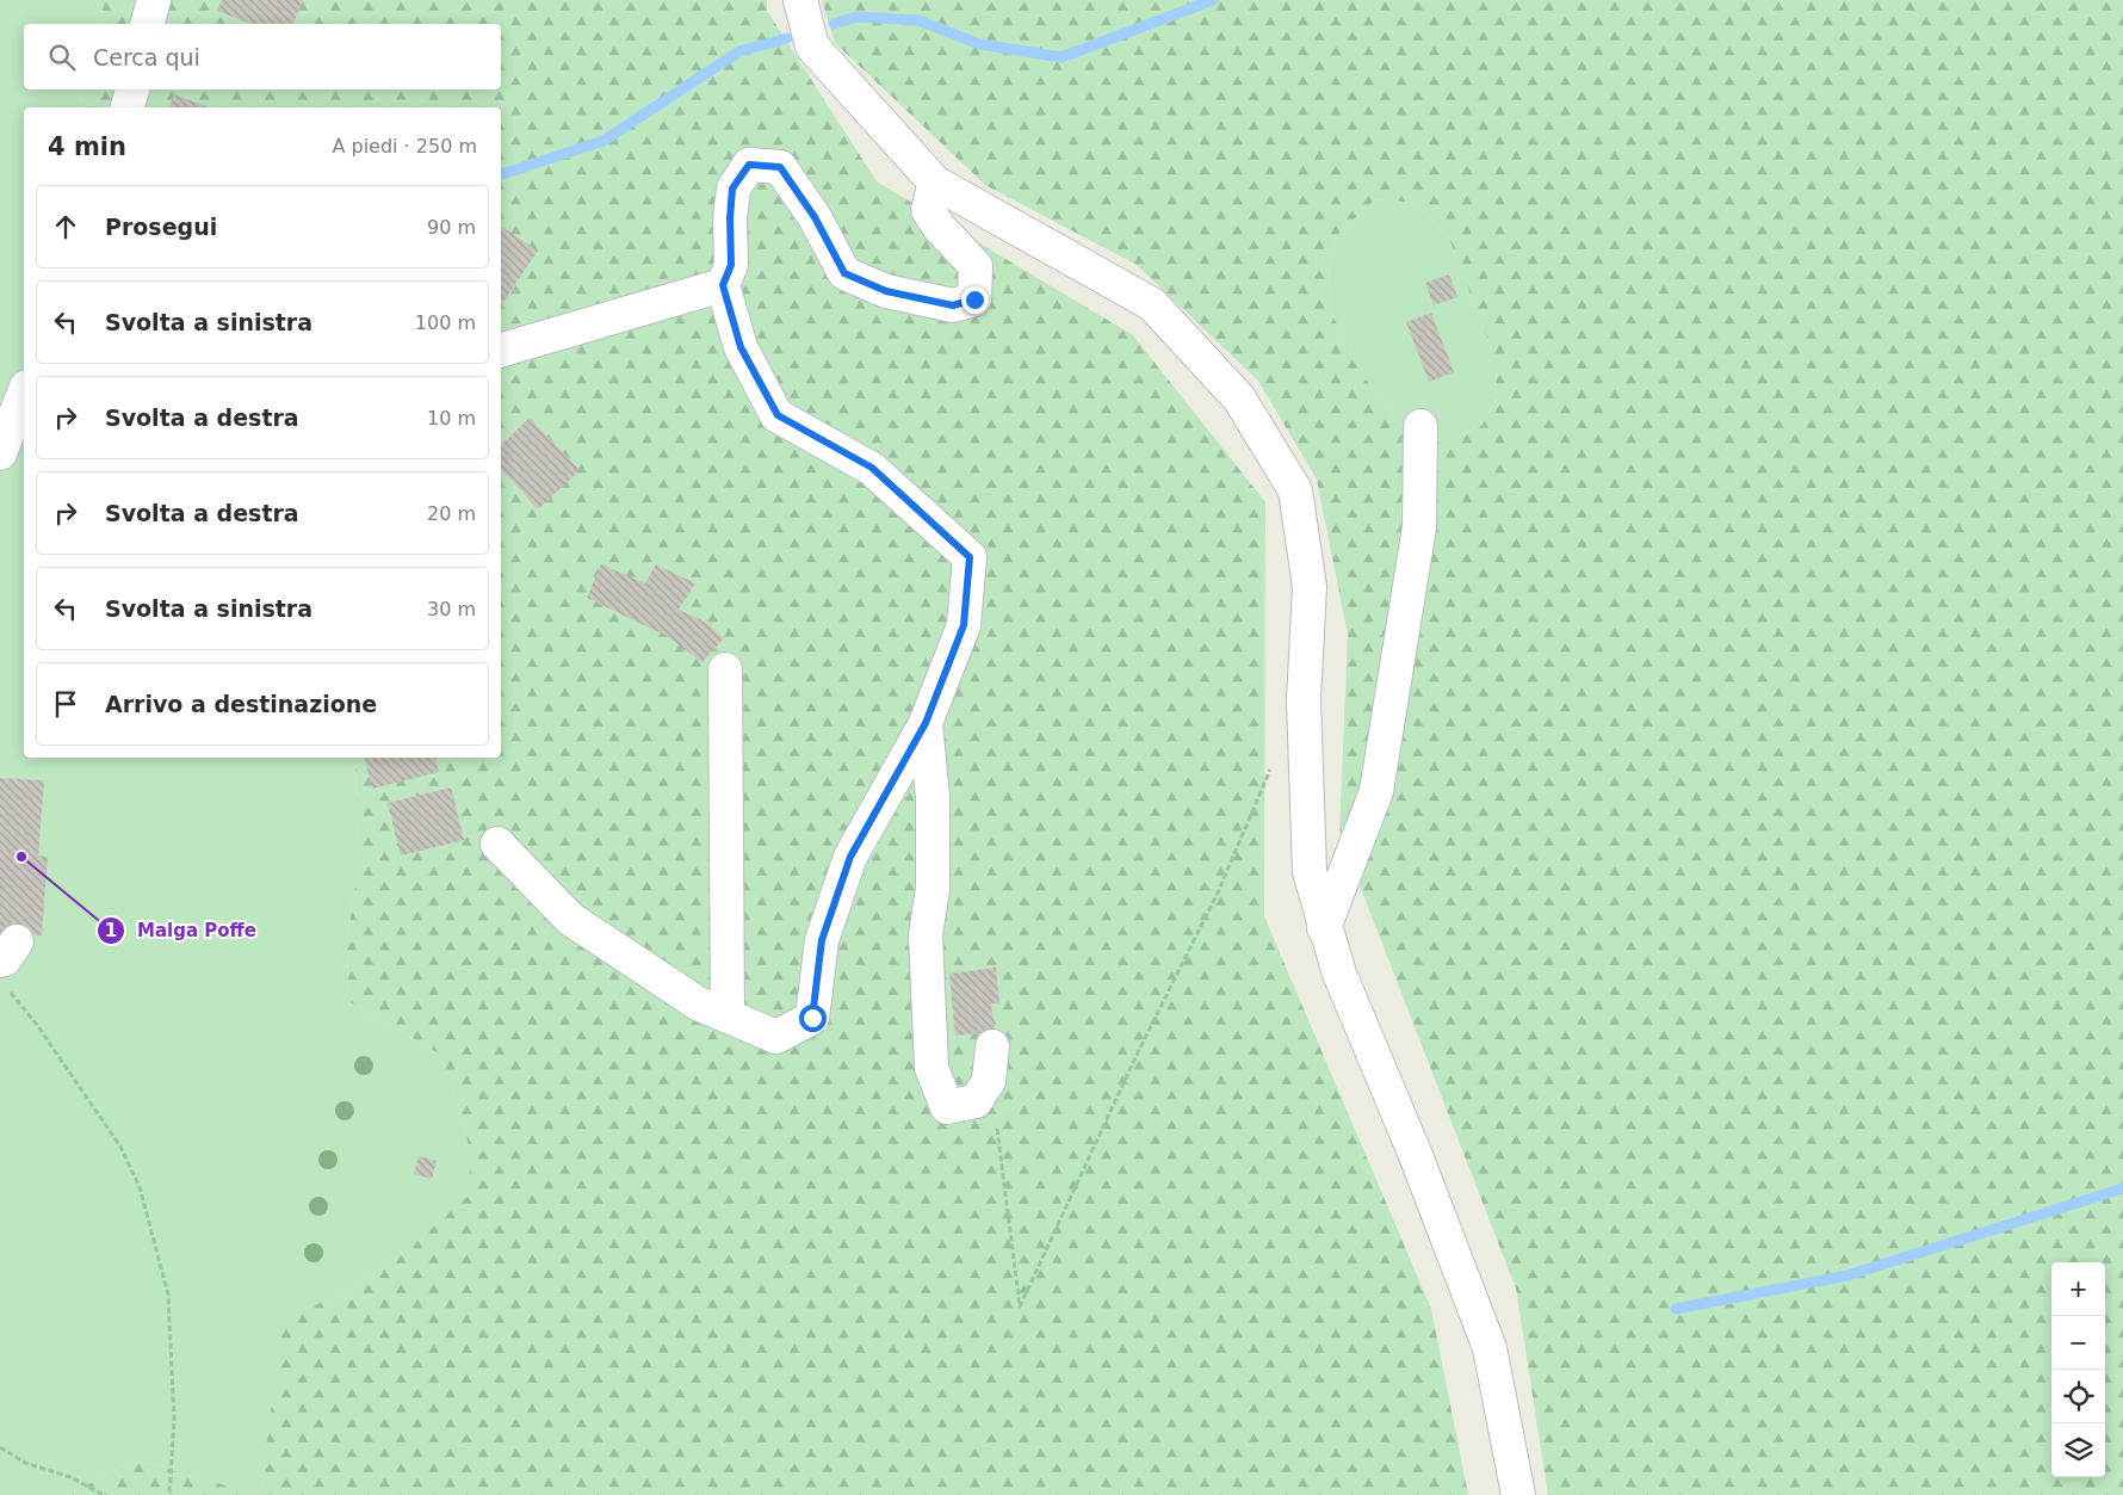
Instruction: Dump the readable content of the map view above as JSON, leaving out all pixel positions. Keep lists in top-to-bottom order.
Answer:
{
  "places": ["Malga Poffe"],
  "page": {
    "search": "Cerca qui",
    "heading": ["4 min", "A piedi · 250 m"],
    "list": [
      ["Prosegui", "90 m"],
      ["Svolta a sinistra", "100 m"],
      ["Svolta a destra", "10 m"],
      ["Svolta a destra", "20 m"],
      ["Svolta a sinistra", "30 m"],
      "Arrivo a destinazione"
    ],
    "map_buttons": ["+", "−"]
  }
}
